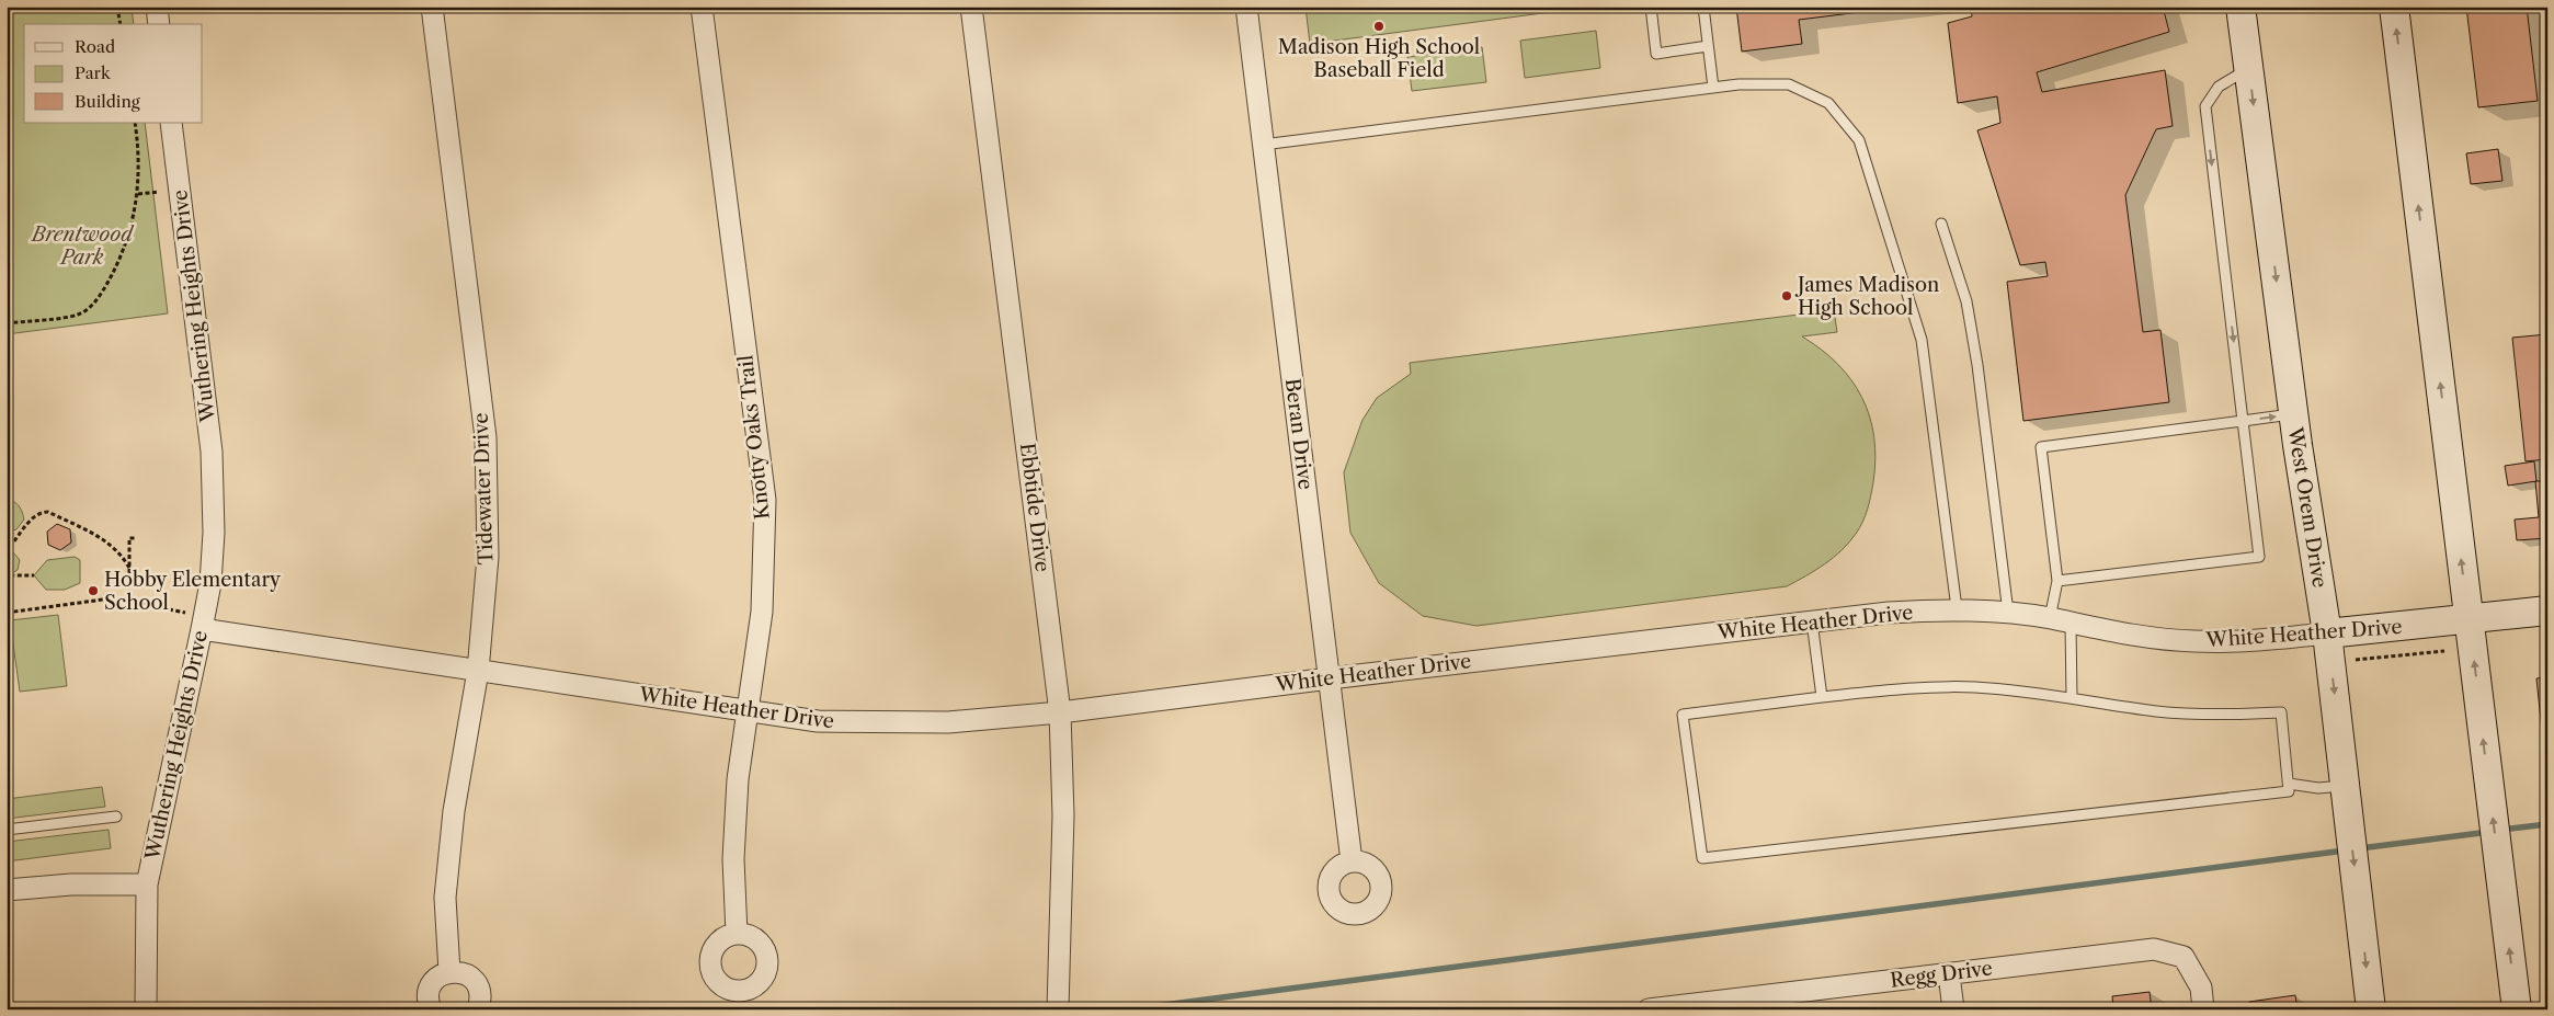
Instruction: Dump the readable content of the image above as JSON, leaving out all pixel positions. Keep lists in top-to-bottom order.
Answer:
{
  "streets": {
    "main road": ["West Orem Drive", "White Heather Drive"],
    "street": [
      "Wuthering Heights Drive",
      "Beran Drive",
      "Knotty Oaks Trail",
      "Tidewater Drive",
      "Ebbtide Drive",
      "Regg Drive"
    ]
  },
  "crossings": [
    ["Wuthering Heights Drive", "White Heather Drive"],
    ["Beran Drive", "White Heather Drive"],
    ["Knotty Oaks Trail", "White Heather Drive"],
    ["Tidewater Drive", "White Heather Drive"],
    ["Ebbtide Drive", "White Heather Drive"],
    ["West Orem Drive", "White Heather Drive"]
  ],
  "parks": ["Brentwood Park"],
  "places": ["Madison High School Baseball Field", "James Madison High School", "Hobby Elementary School"],
  "legend": ["Road", "Park", "Building"]
}
